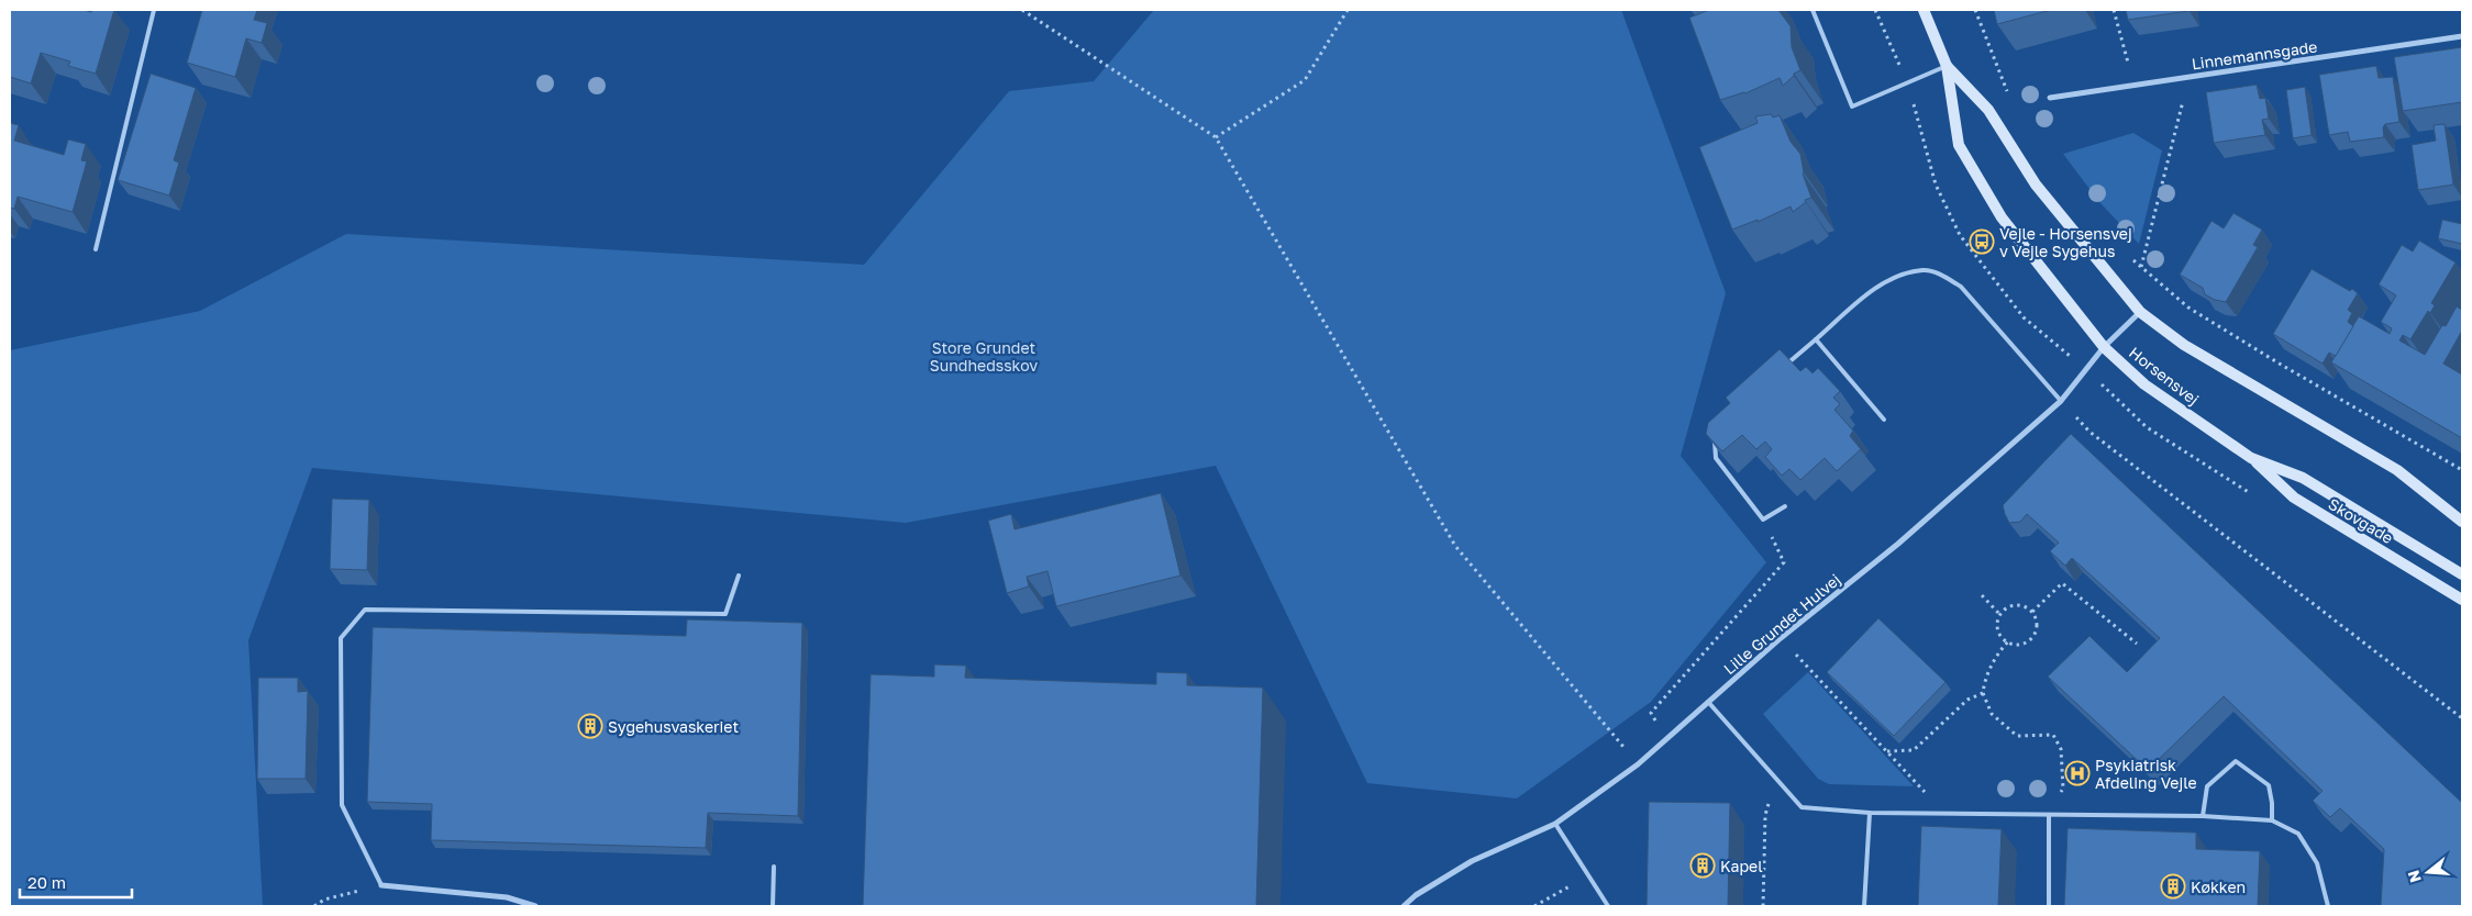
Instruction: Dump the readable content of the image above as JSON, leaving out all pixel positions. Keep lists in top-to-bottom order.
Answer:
{
  "streets": {
    "main road": ["Horsensvej", "Skovgade"],
    "street": ["Linnemannsgade", "Lille Grundet Hulvej"]
  },
  "crossings": [
    ["Horsensvej", "Skovgade"],
    ["Horsensvej", "Lille Grundet Hulvej"]
  ],
  "parks": ["Store Grundet Sundhedsskov"],
  "places": {
    "bus stop": ["Vejle - Horsensvej v Vejle Sygehus"],
    "building": ["Sygehusvaskeriet", "Kapel", "Køkken"],
    "hospital": ["Psykiatrisk Afdeling Vejle"]
  },
  "scale_bar": "20 m",
  "north": "left"
}
